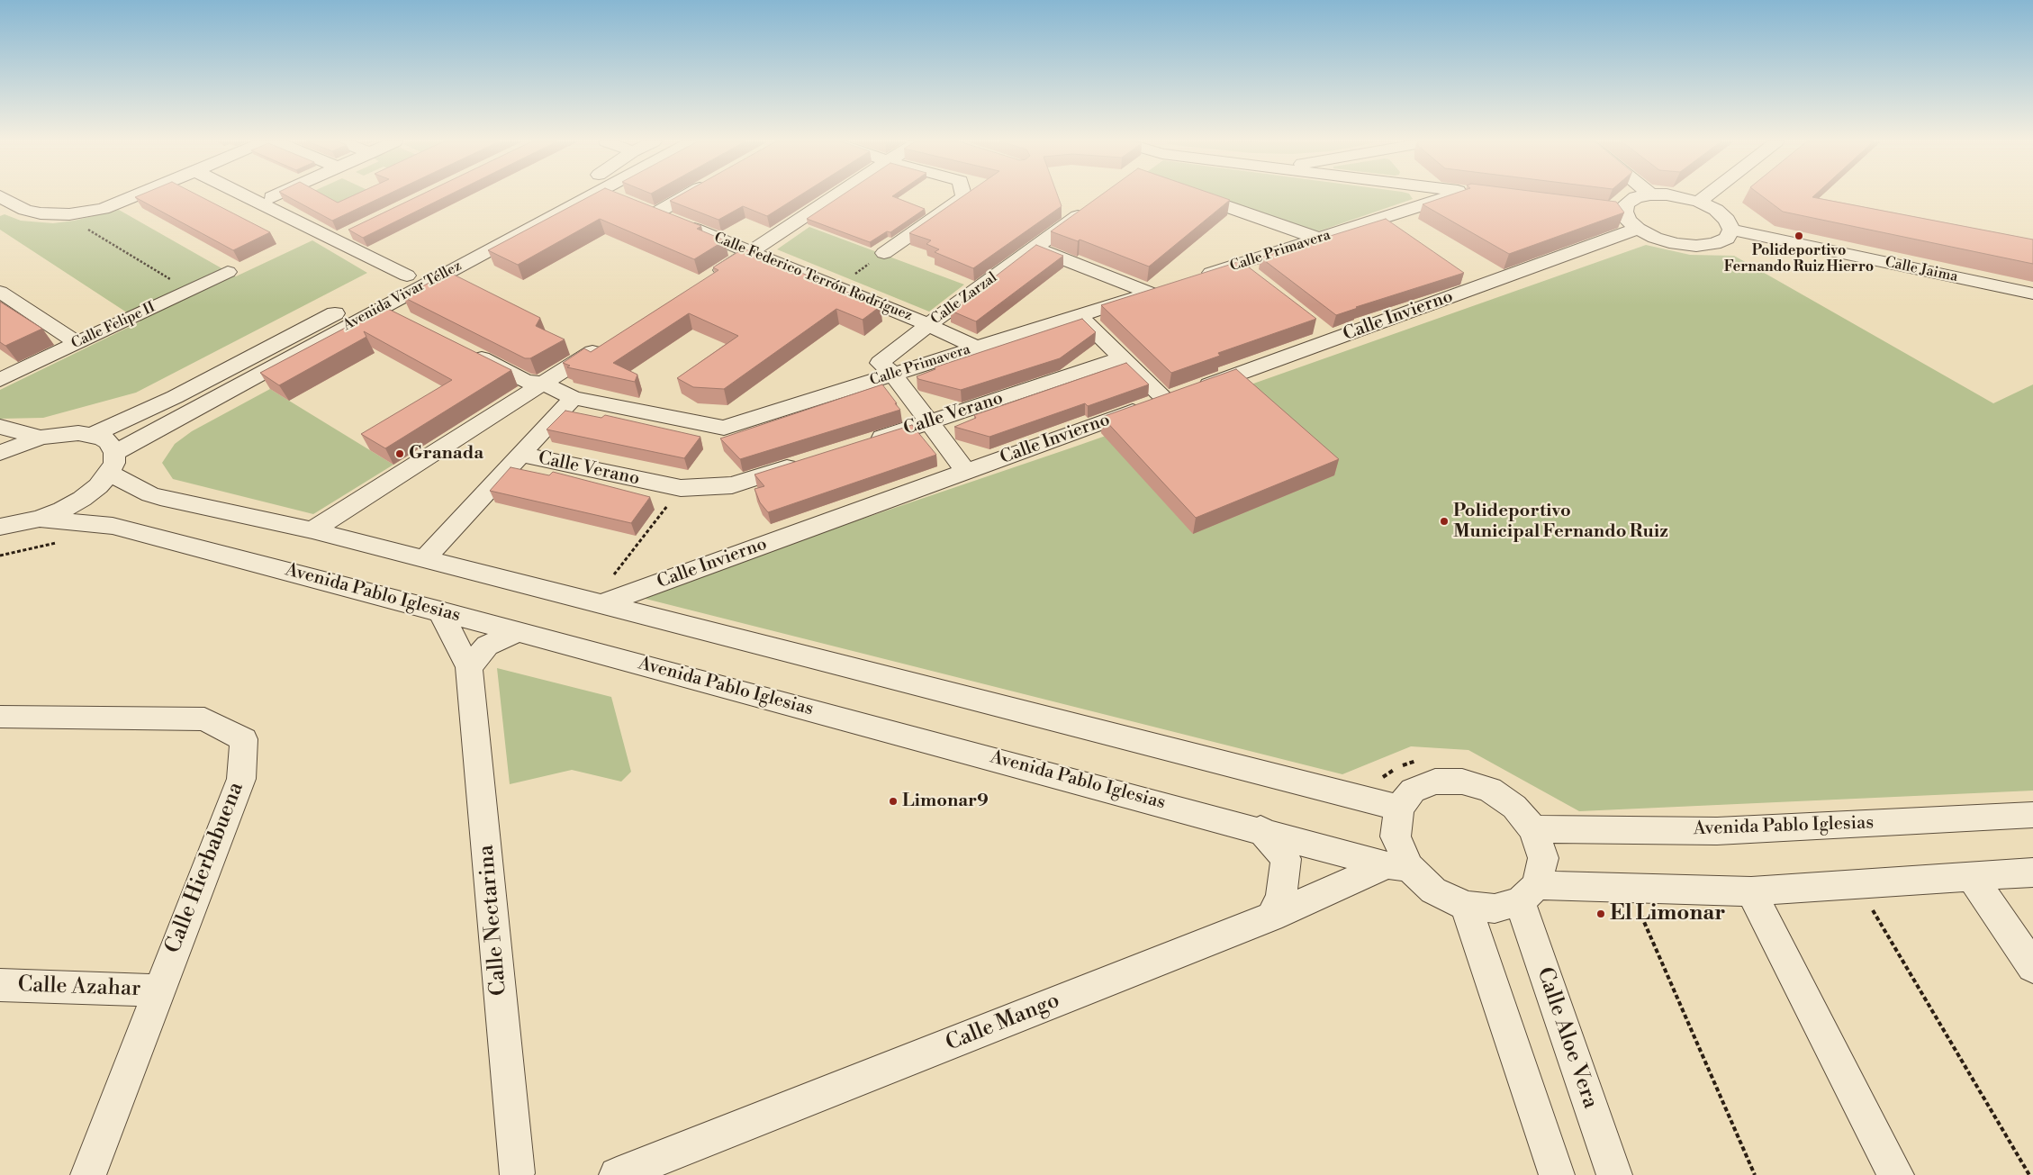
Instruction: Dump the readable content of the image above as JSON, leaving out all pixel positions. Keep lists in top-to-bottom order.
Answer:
{
  "streets": {
    "street": [
      "Calle Primavera",
      "Calle Jaima",
      "Calle Federico Terrón Rodríguez",
      "Avenida Vivar Téllez",
      "Calle Zarzal",
      "Calle Invierno",
      "Calle Felipe II",
      "Calle Verano",
      "Avenida Pablo Iglesias",
      "Calle Hierbabuena",
      "Calle Nectarina",
      "Calle Azahar",
      "Calle Mango",
      "Calle Aloe Vera"
    ]
  },
  "crossings": [
    ["Calle Primavera", "Calle Federico Terrón Rodríguez"],
    ["Calle Primavera", "Calle Zarzal"],
    ["Calle Federico Terrón Rodríguez", "Calle Zarzal"],
    ["Avenida Vivar Téllez", "Avenida Pablo Iglesias"],
    ["Calle Zarzal", "Calle Invierno"],
    ["Calle Zarzal", "Calle Verano"],
    ["Avenida Pablo Iglesias", "Calle Mango"],
    ["Avenida Pablo Iglesias", "Calle Aloe Vera"],
    ["Calle Hierbabuena", "Calle Azahar"],
    ["Calle Mango", "Calle Aloe Vera"]
  ],
  "places": [
    "Polideportivo Fernando Ruiz Hierro",
    "Granada",
    "Polideportivo Municipal Fernando Ruiz",
    "Limonar9",
    "El Limonar"
  ]
}
